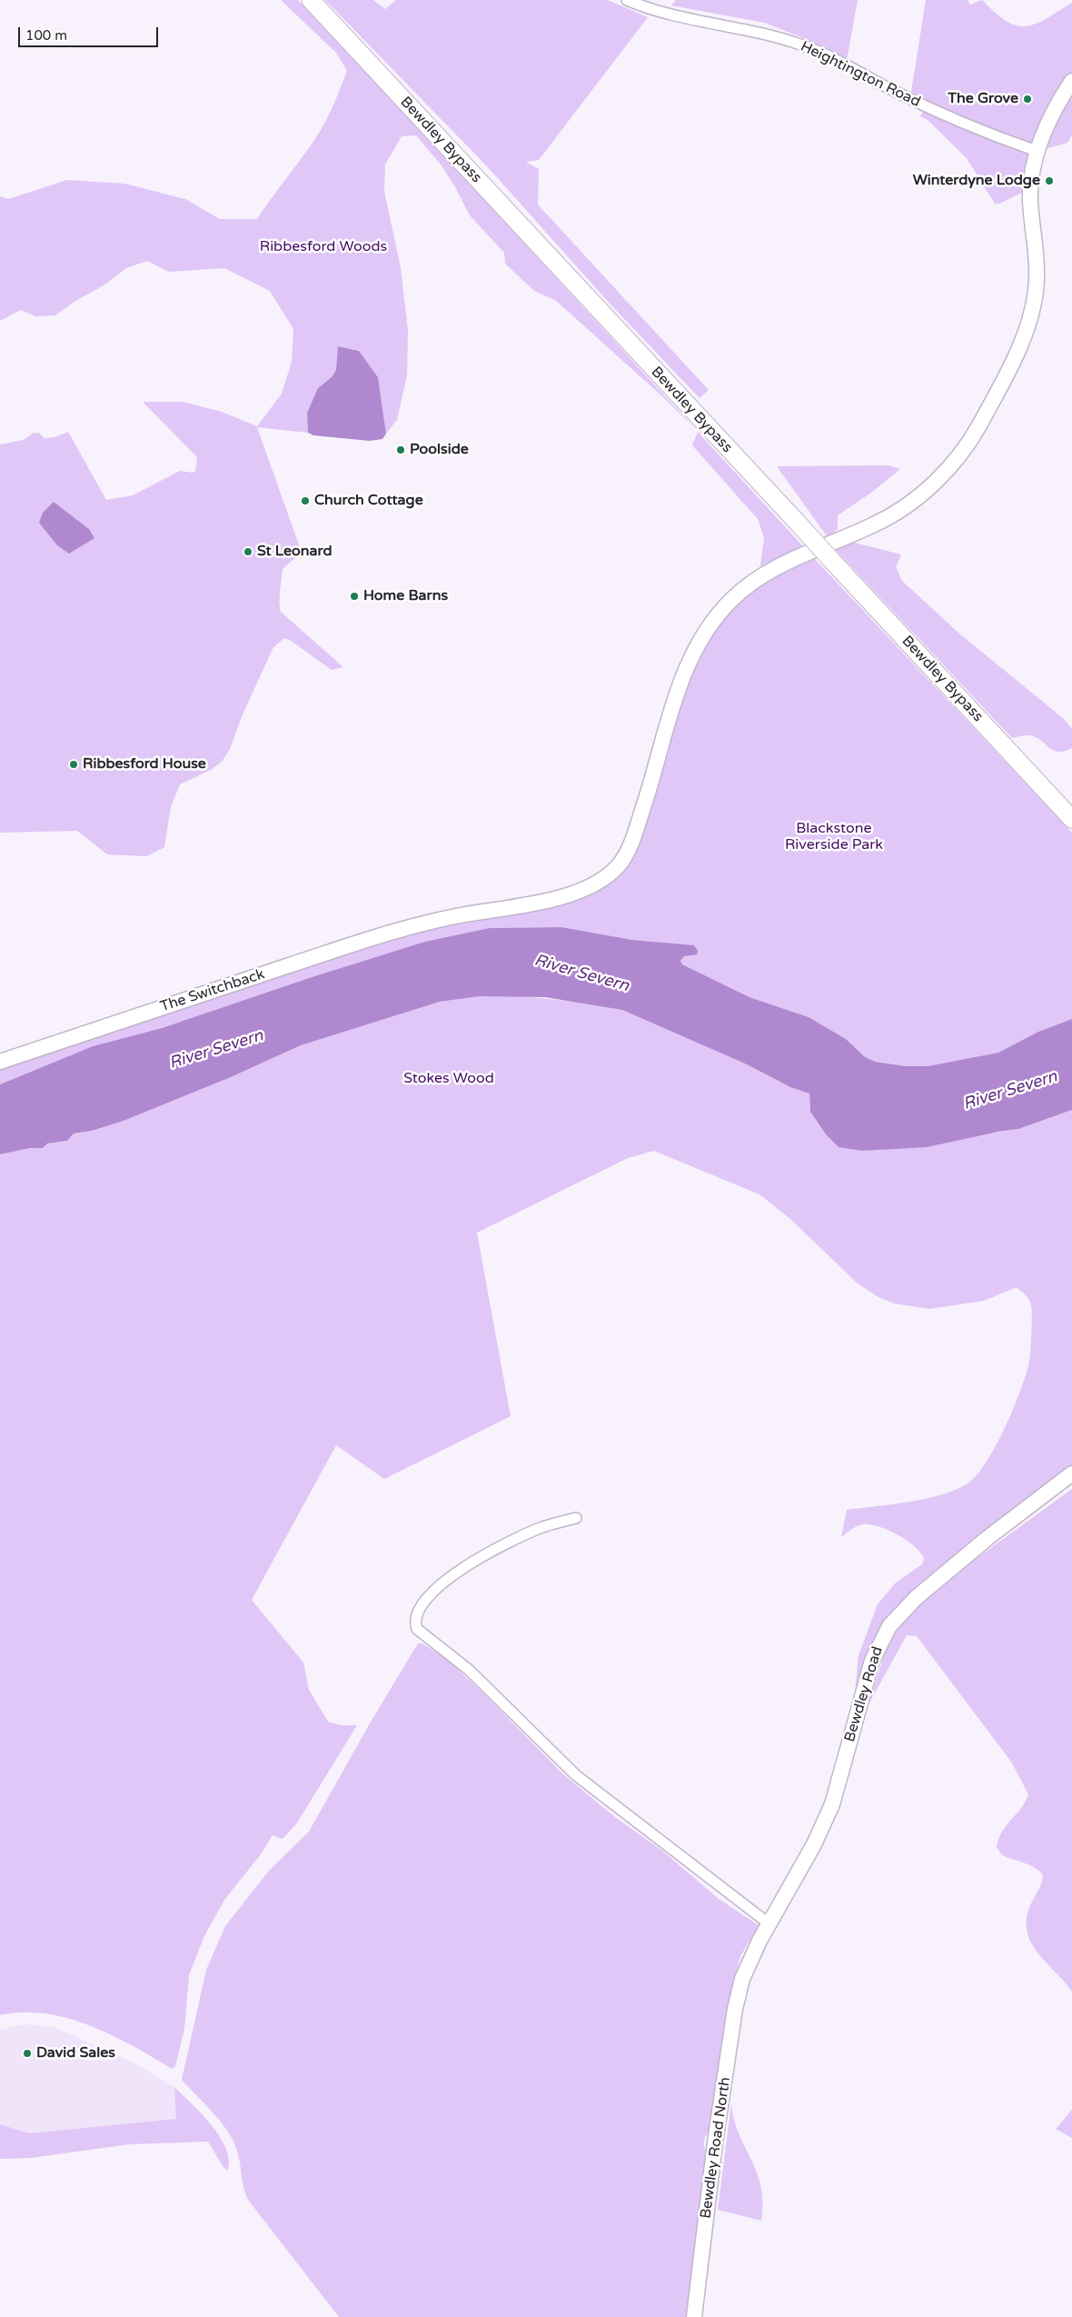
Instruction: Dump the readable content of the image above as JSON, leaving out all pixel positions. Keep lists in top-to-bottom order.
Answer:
{
  "streets": {
    "highway": ["Bewdley Bypass"],
    "main road": ["The Switchback", "Bewdley Road", "Bewdley Road North"],
    "street": ["Heightington Road"]
  },
  "crossings": [
    ["Heightington Road", "The Switchback"],
    ["Bewdley Road", "Bewdley Road North"]
  ],
  "water": ["River Severn"],
  "parks": ["Ribbesford Woods", "Blackstone Riverside Park", "Stokes Wood"],
  "places": [
    "The Grove",
    "Winterdyne Lodge",
    "Poolside",
    "Church Cottage",
    "St Leonard",
    "Home Barns",
    "Ribbesford House",
    "David Sales"
  ],
  "scale_bar": "100 m"
}
